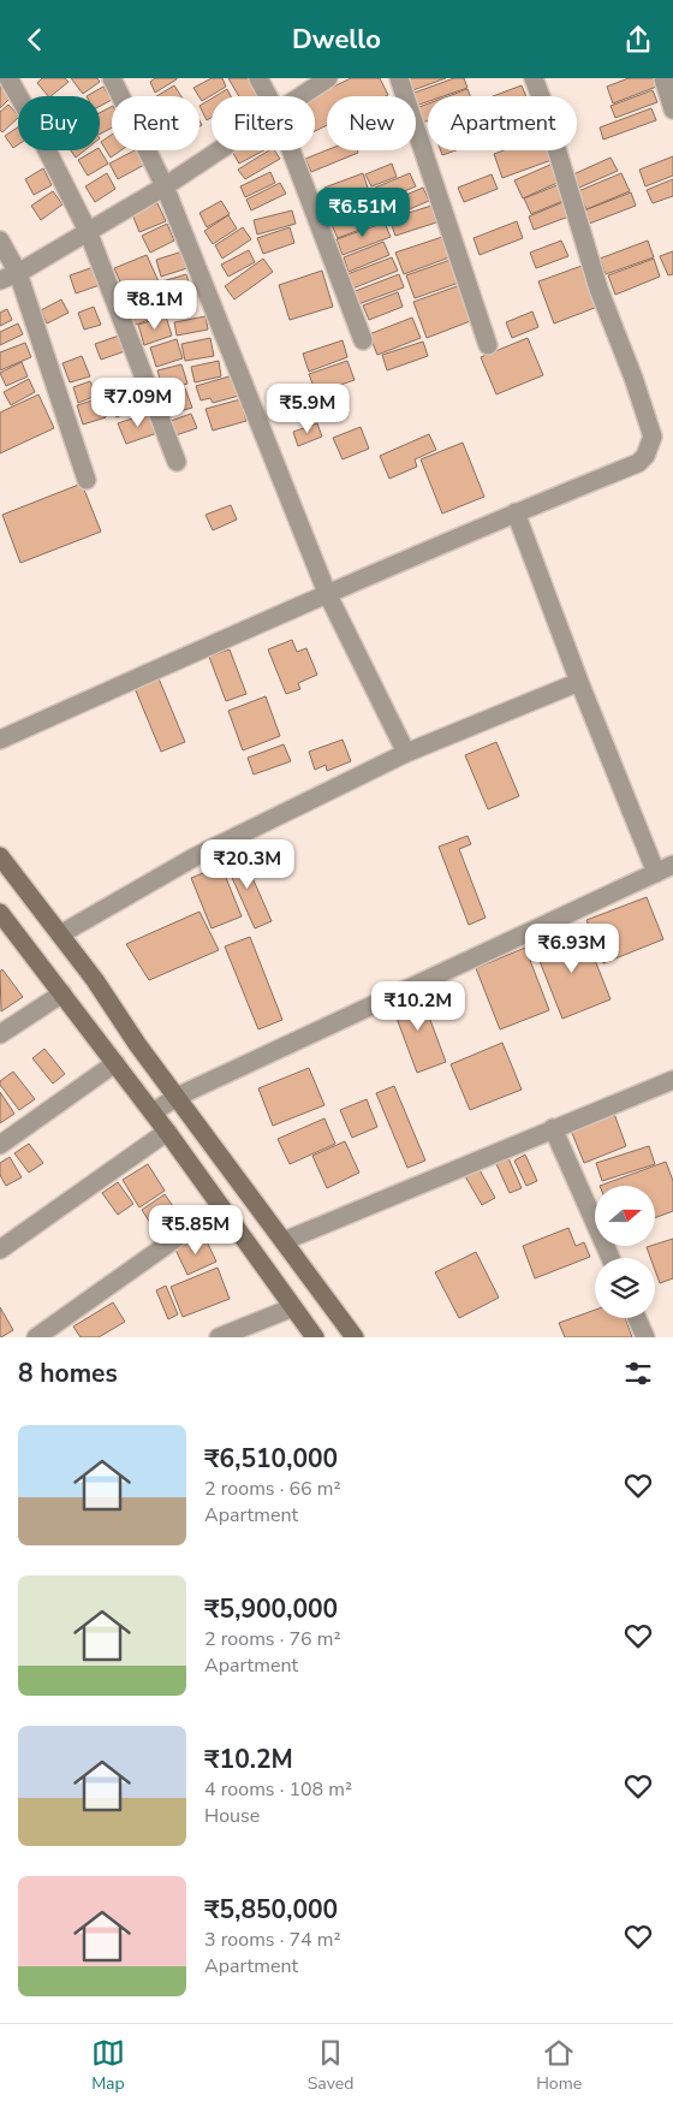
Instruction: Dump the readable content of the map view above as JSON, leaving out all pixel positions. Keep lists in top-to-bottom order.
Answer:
{
  "north": "right",
  "page": {
    "header": "Dwello",
    "chip": [
      "Buy",
      "Rent",
      "Filters",
      "New",
      "Apartment"
    ],
    "price": [
      "₹6.51M",
      "₹8.1M",
      "₹7.09M",
      "₹5.9M",
      "₹20.3M",
      "₹6.93M",
      "₹10.2M",
      "₹5.85M"
    ],
    "heading": "8 homes",
    "list": [
      {
        "name": "₹6,510,000",
        "note": "2 rooms · 66 m² · Apartment"
      },
      {
        "name": "₹5,900,000",
        "note": "2 rooms · 76 m² · Apartment"
      },
      {
        "name": "₹10.2M",
        "note": "4 rooms · 108 m² · House"
      },
      {
        "name": "₹5,850,000",
        "note": "3 rooms · 74 m² · Apartment"
      }
    ],
    "tabs": ["Map", "Saved", "Home"]
  }
}
